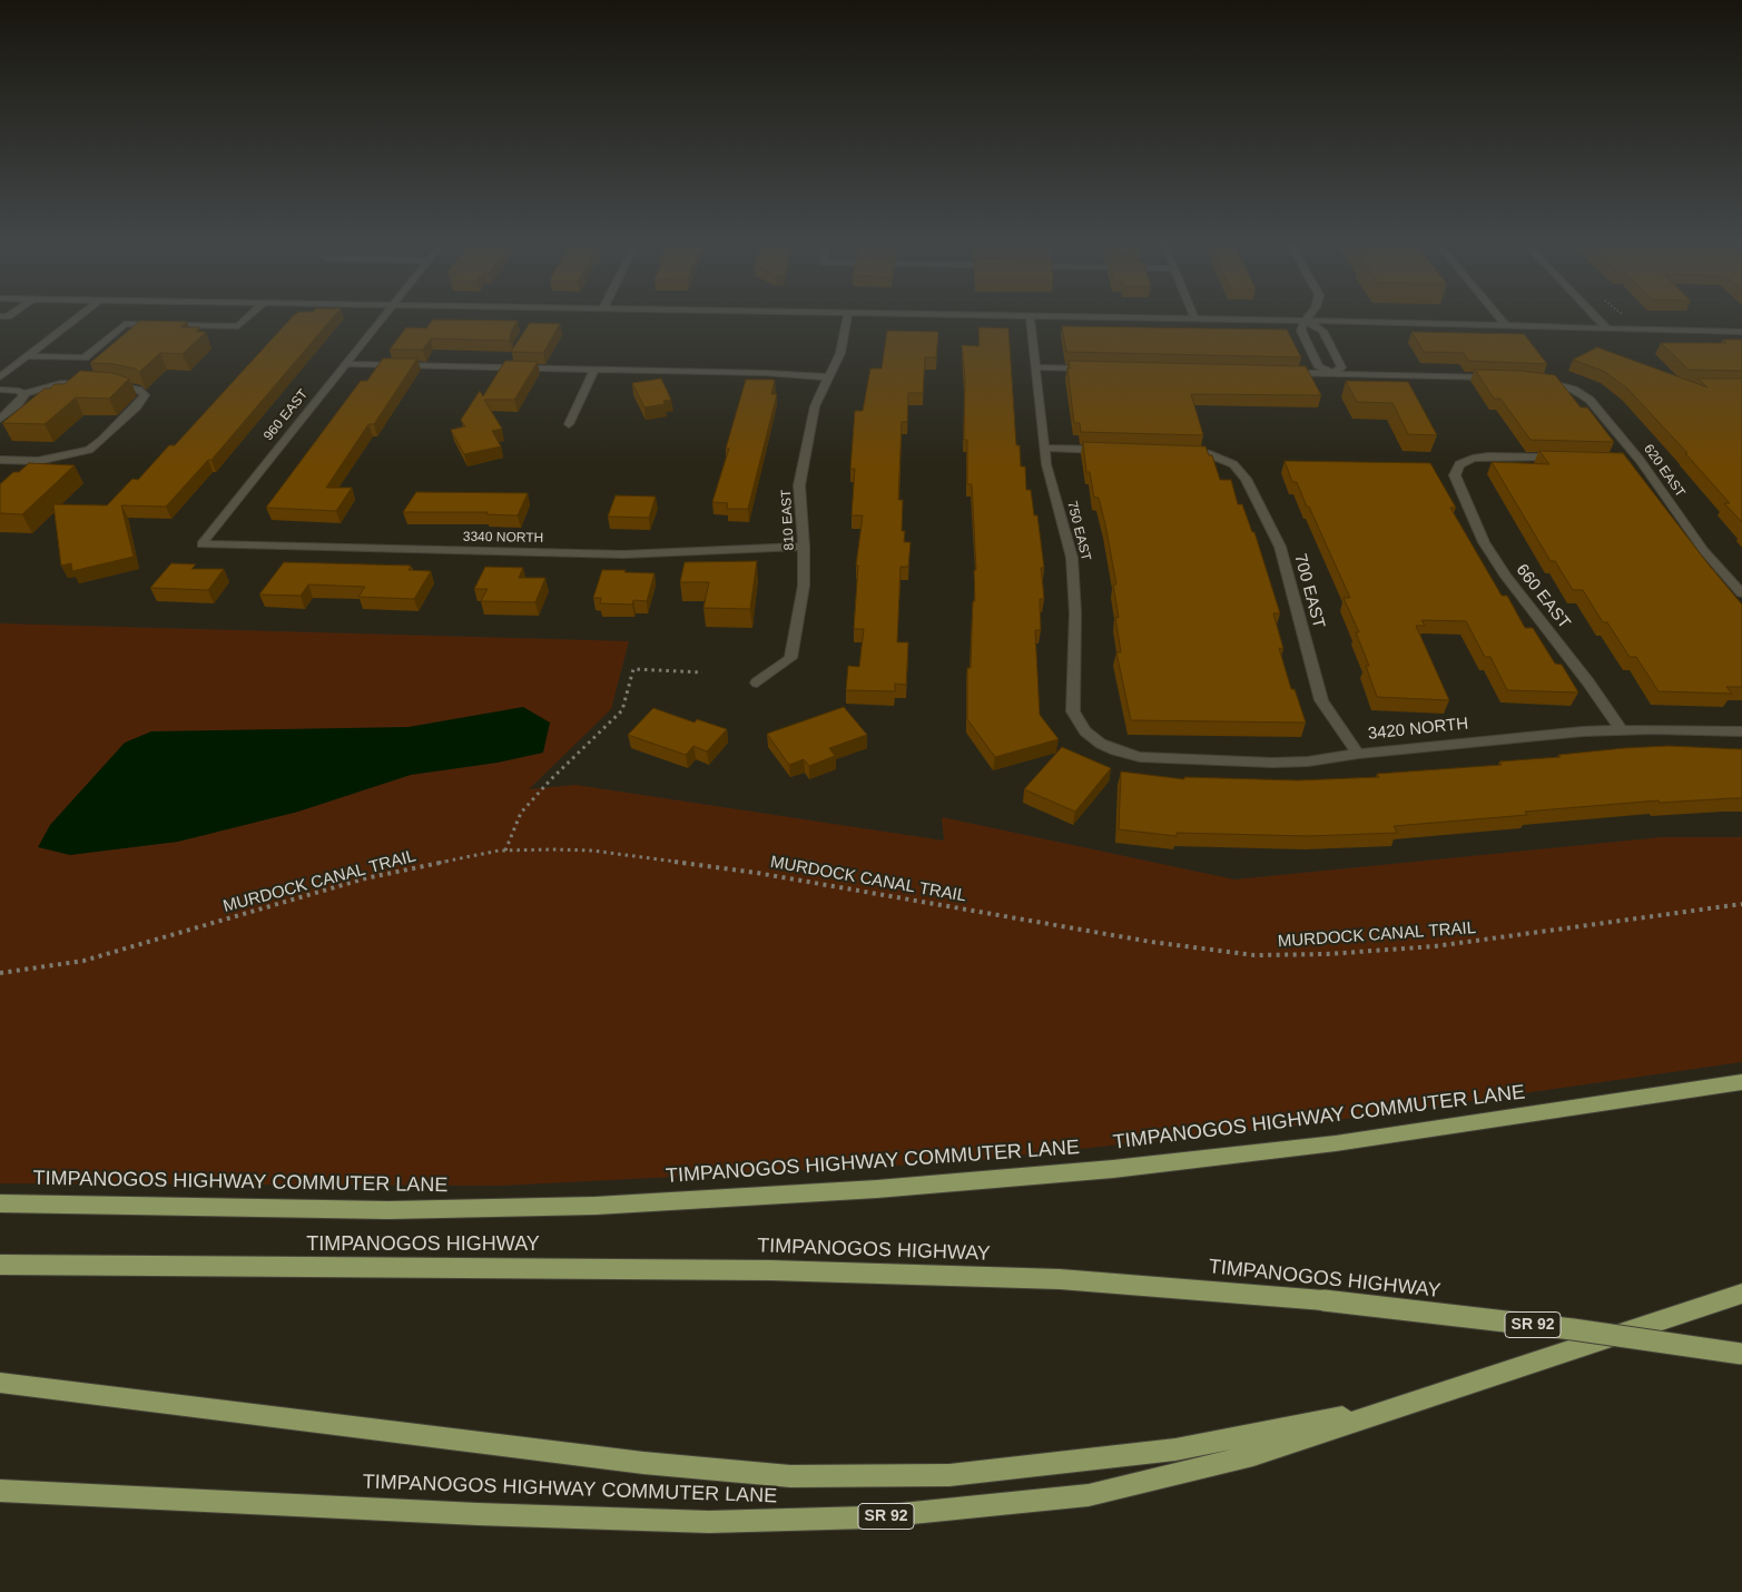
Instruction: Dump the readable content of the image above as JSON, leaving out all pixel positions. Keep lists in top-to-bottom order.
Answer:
{
  "streets": {
    "main road": ["TIMPANOGOS HIGHWAY COMMUTER LANE", "TIMPANOGOS HIGHWAY", "SR 92"],
    "street": [
      "960 EAST",
      "620 EAST",
      "810 EAST",
      "750 EAST",
      "3340 NORTH",
      "700 EAST",
      "660 EAST",
      "3420 NORTH"
    ],
    "path": ["MURDOCK CANAL TRAIL"]
  },
  "crossings": [
    ["960 EAST", "3340 NORTH"],
    ["810 EAST", "3340 NORTH"],
    ["750 EAST", "3420 NORTH"],
    ["700 EAST", "3420 NORTH"],
    ["660 EAST", "3420 NORTH"]
  ]
}
